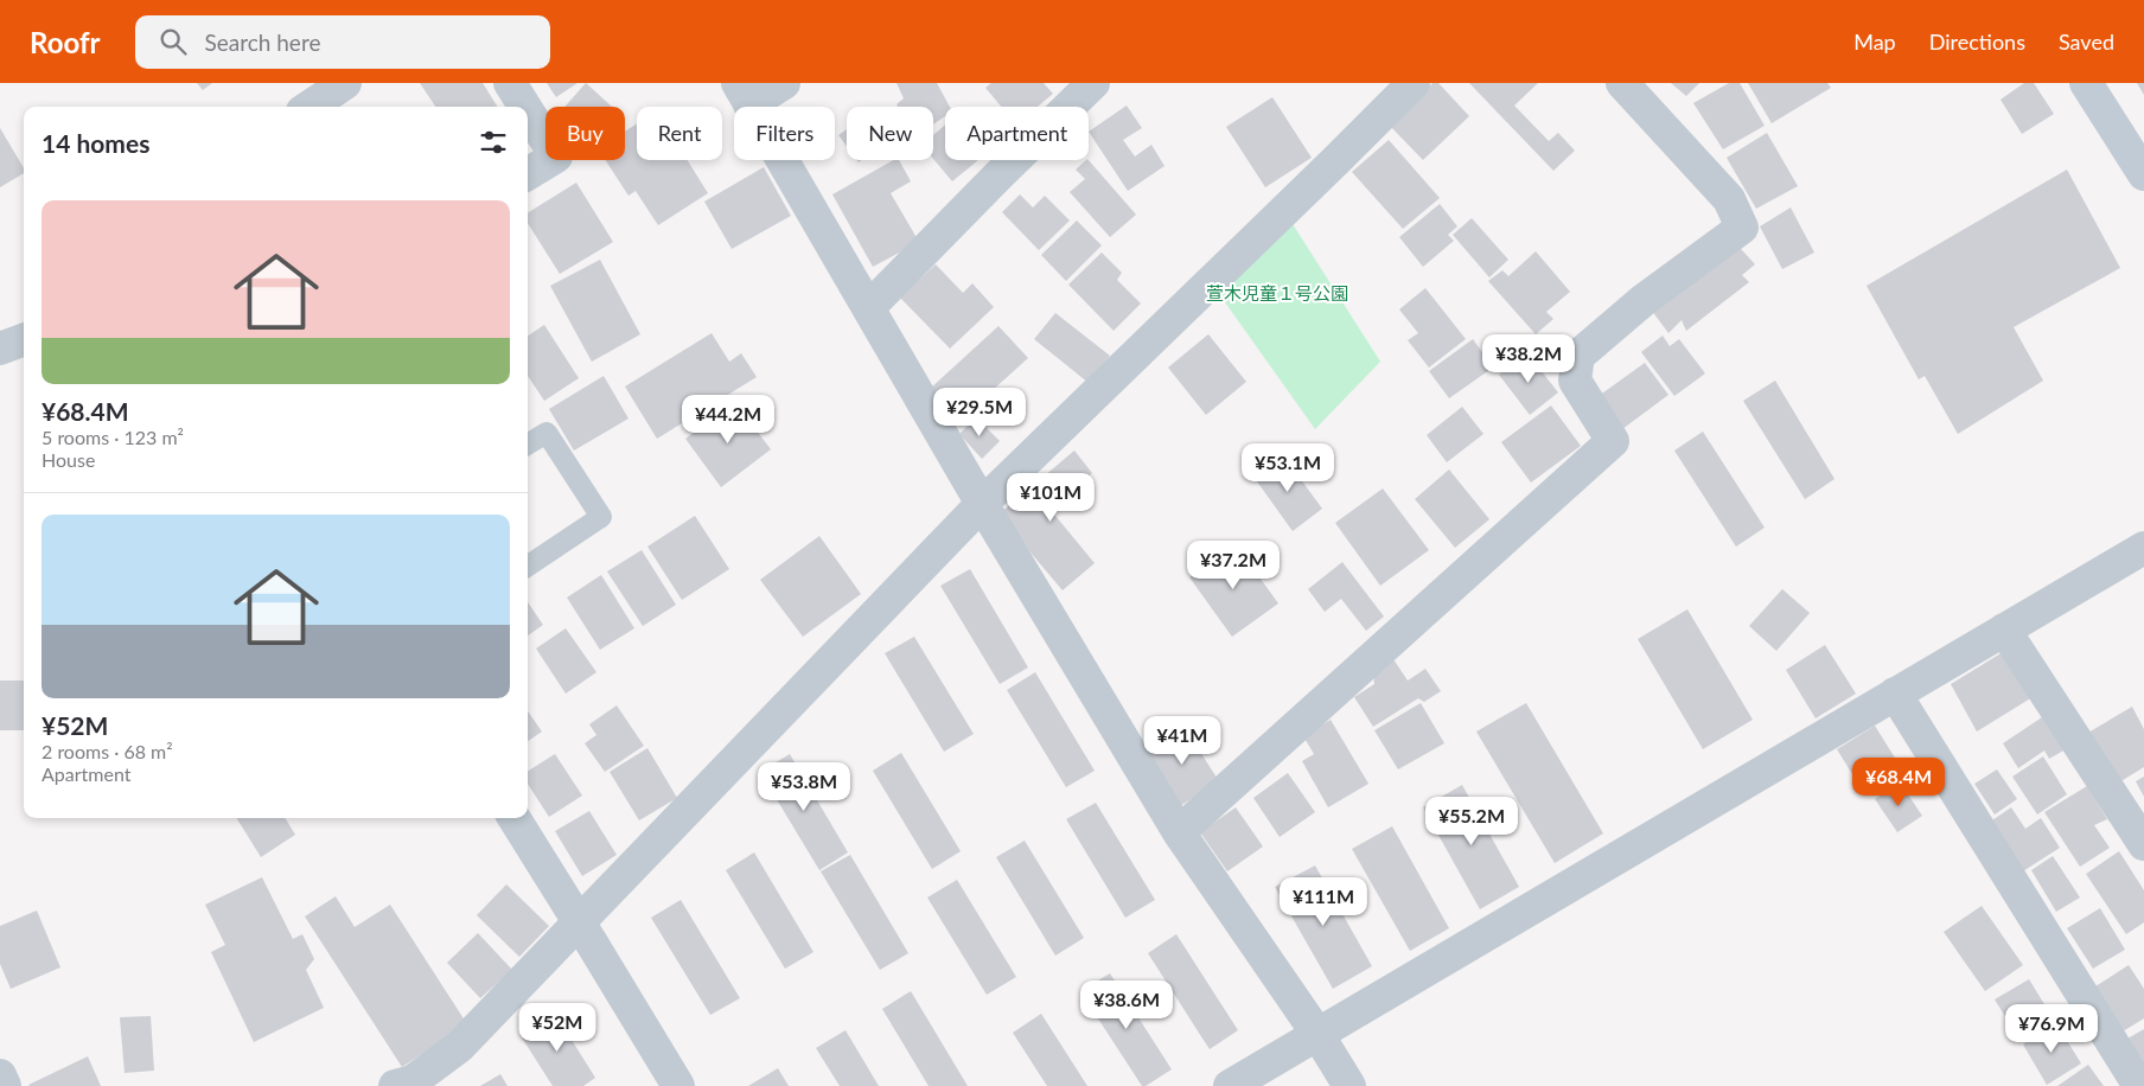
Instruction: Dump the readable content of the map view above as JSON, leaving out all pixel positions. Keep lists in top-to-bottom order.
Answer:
{
  "parks": ["萱木児童１号公園"],
  "page": {
    "header": "Roofr",
    "search": "Search here",
    "nav": ["Map", "Directions", "Saved"],
    "chip": [
      "Buy",
      "Rent",
      "Filters",
      "New",
      "Apartment"
    ],
    "heading": "14 homes",
    "list": [
      {
        "name": "¥68.4M",
        "note": "5 rooms · 123 m² · House"
      },
      {
        "name": "¥52M",
        "note": "2 rooms · 68 m² · Apartment"
      }
    ],
    "price": [
      "¥38.2M",
      "¥29.5M",
      "¥44.2M",
      "¥53.1M",
      "¥101M",
      "¥37.2M",
      "¥41M",
      "¥68.4M",
      "¥53.8M",
      "¥55.2M",
      "¥111M",
      "¥38.6M",
      "¥52M",
      "¥76.9M"
    ]
  }
}
